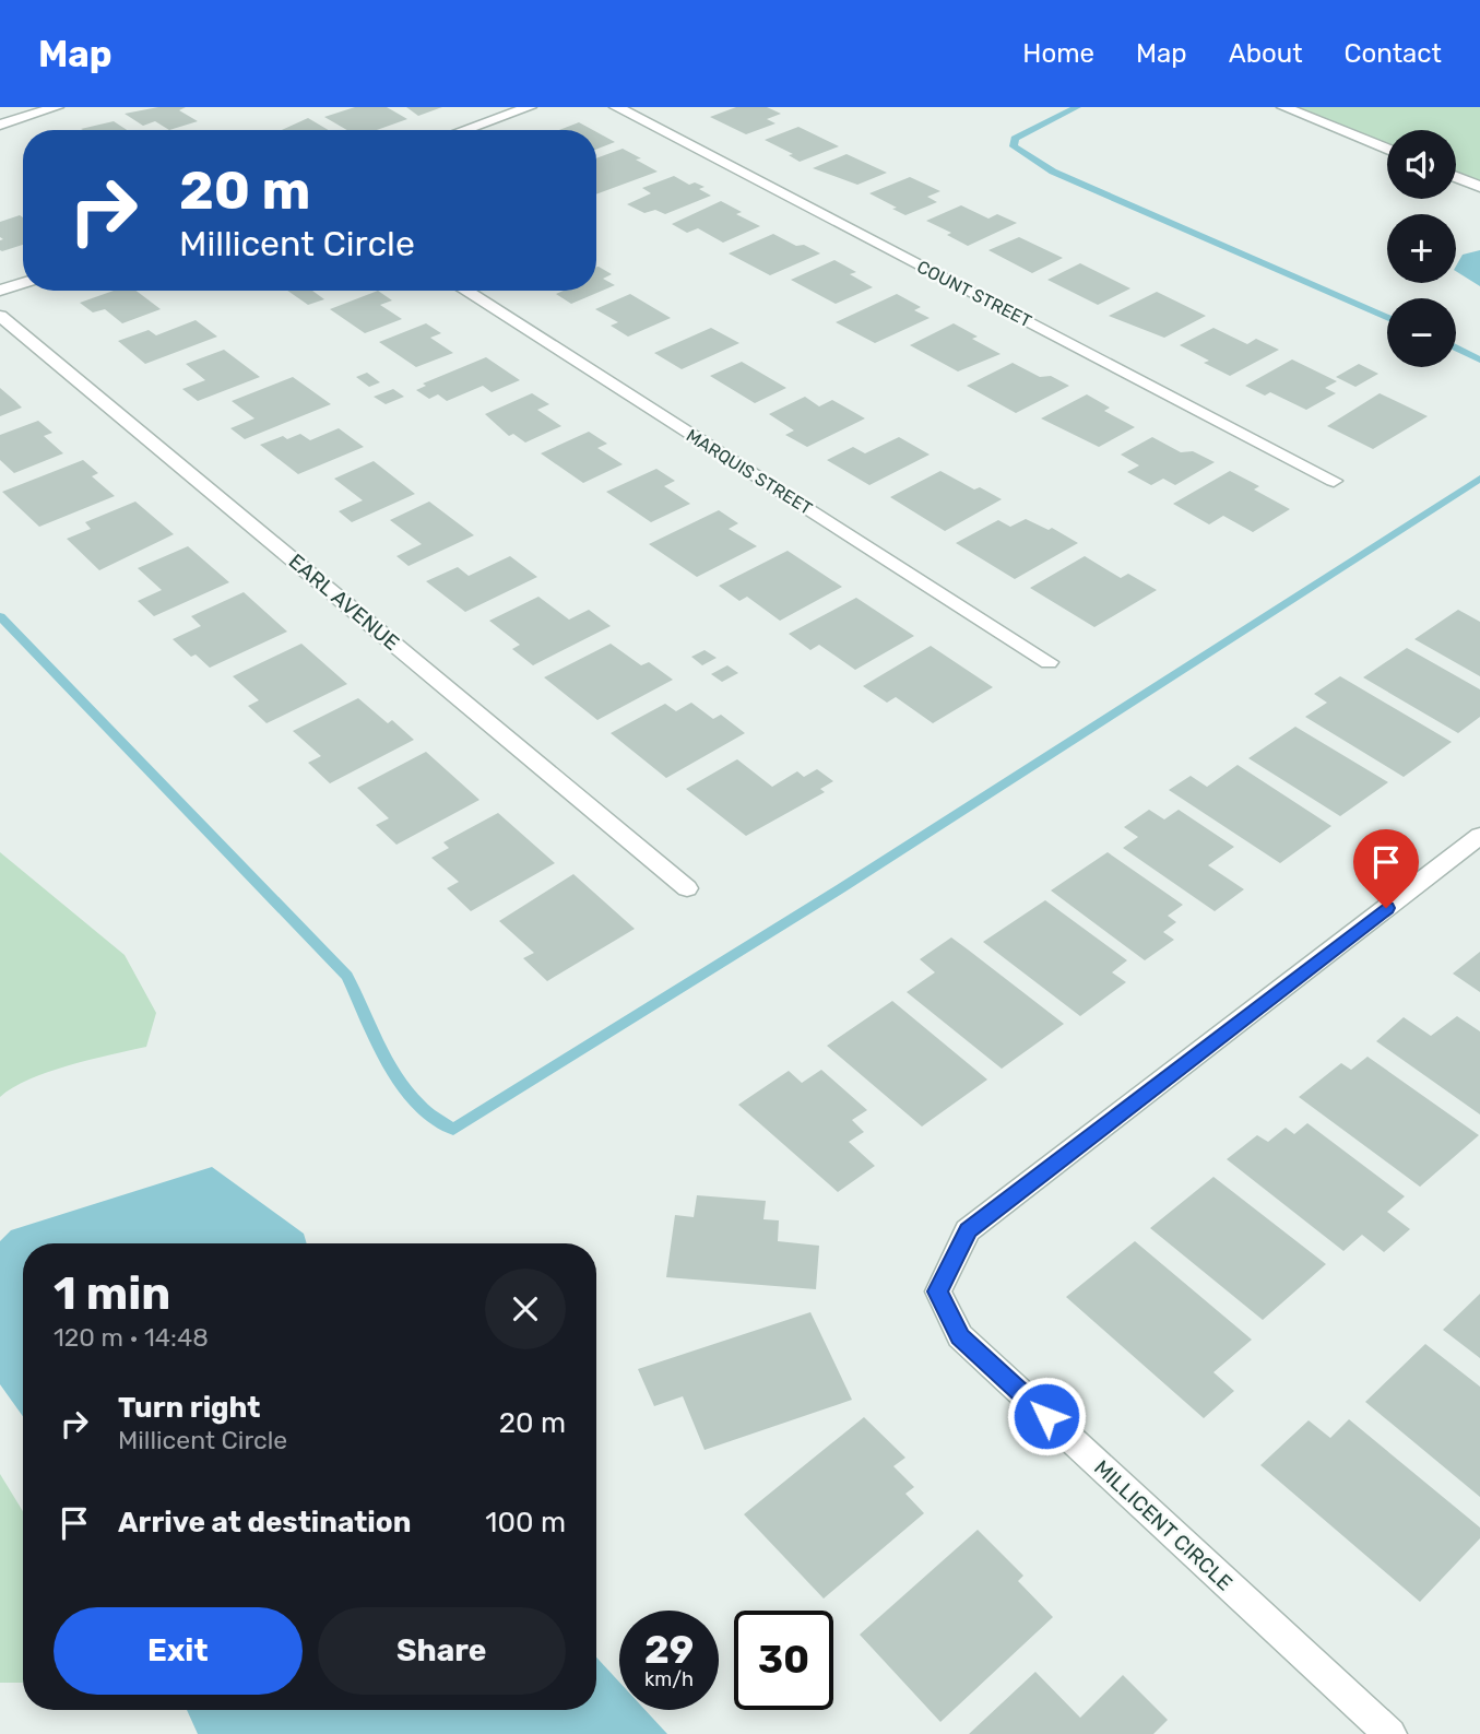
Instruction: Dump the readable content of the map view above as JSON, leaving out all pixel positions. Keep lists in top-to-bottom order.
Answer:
{
  "streets": {
    "street": [
      "COUNT STREET",
      "MARQUIS STREET",
      "EARL AVENUE",
      "MILLICENT CIRCLE"
    ]
  },
  "page": {
    "header": "Map",
    "nav": [
      "Home",
      "Map",
      "About",
      "Contact"
    ],
    "map_buttons": ["+", "−"],
    "turn": ["20 m", "Millicent Circle"],
    "heading": ["1 min", "120 m · 14:48"],
    "list": [
      {
        "name": "Turn right",
        "note": "Millicent Circle",
        "value": "20 m"
      },
      {
        "name": "Arrive at destination",
        "value": "100 m"
      }
    ],
    "buttons": ["Exit", "Share"],
    "speed": "29 km/h",
    "limit": "30"
  }
}
